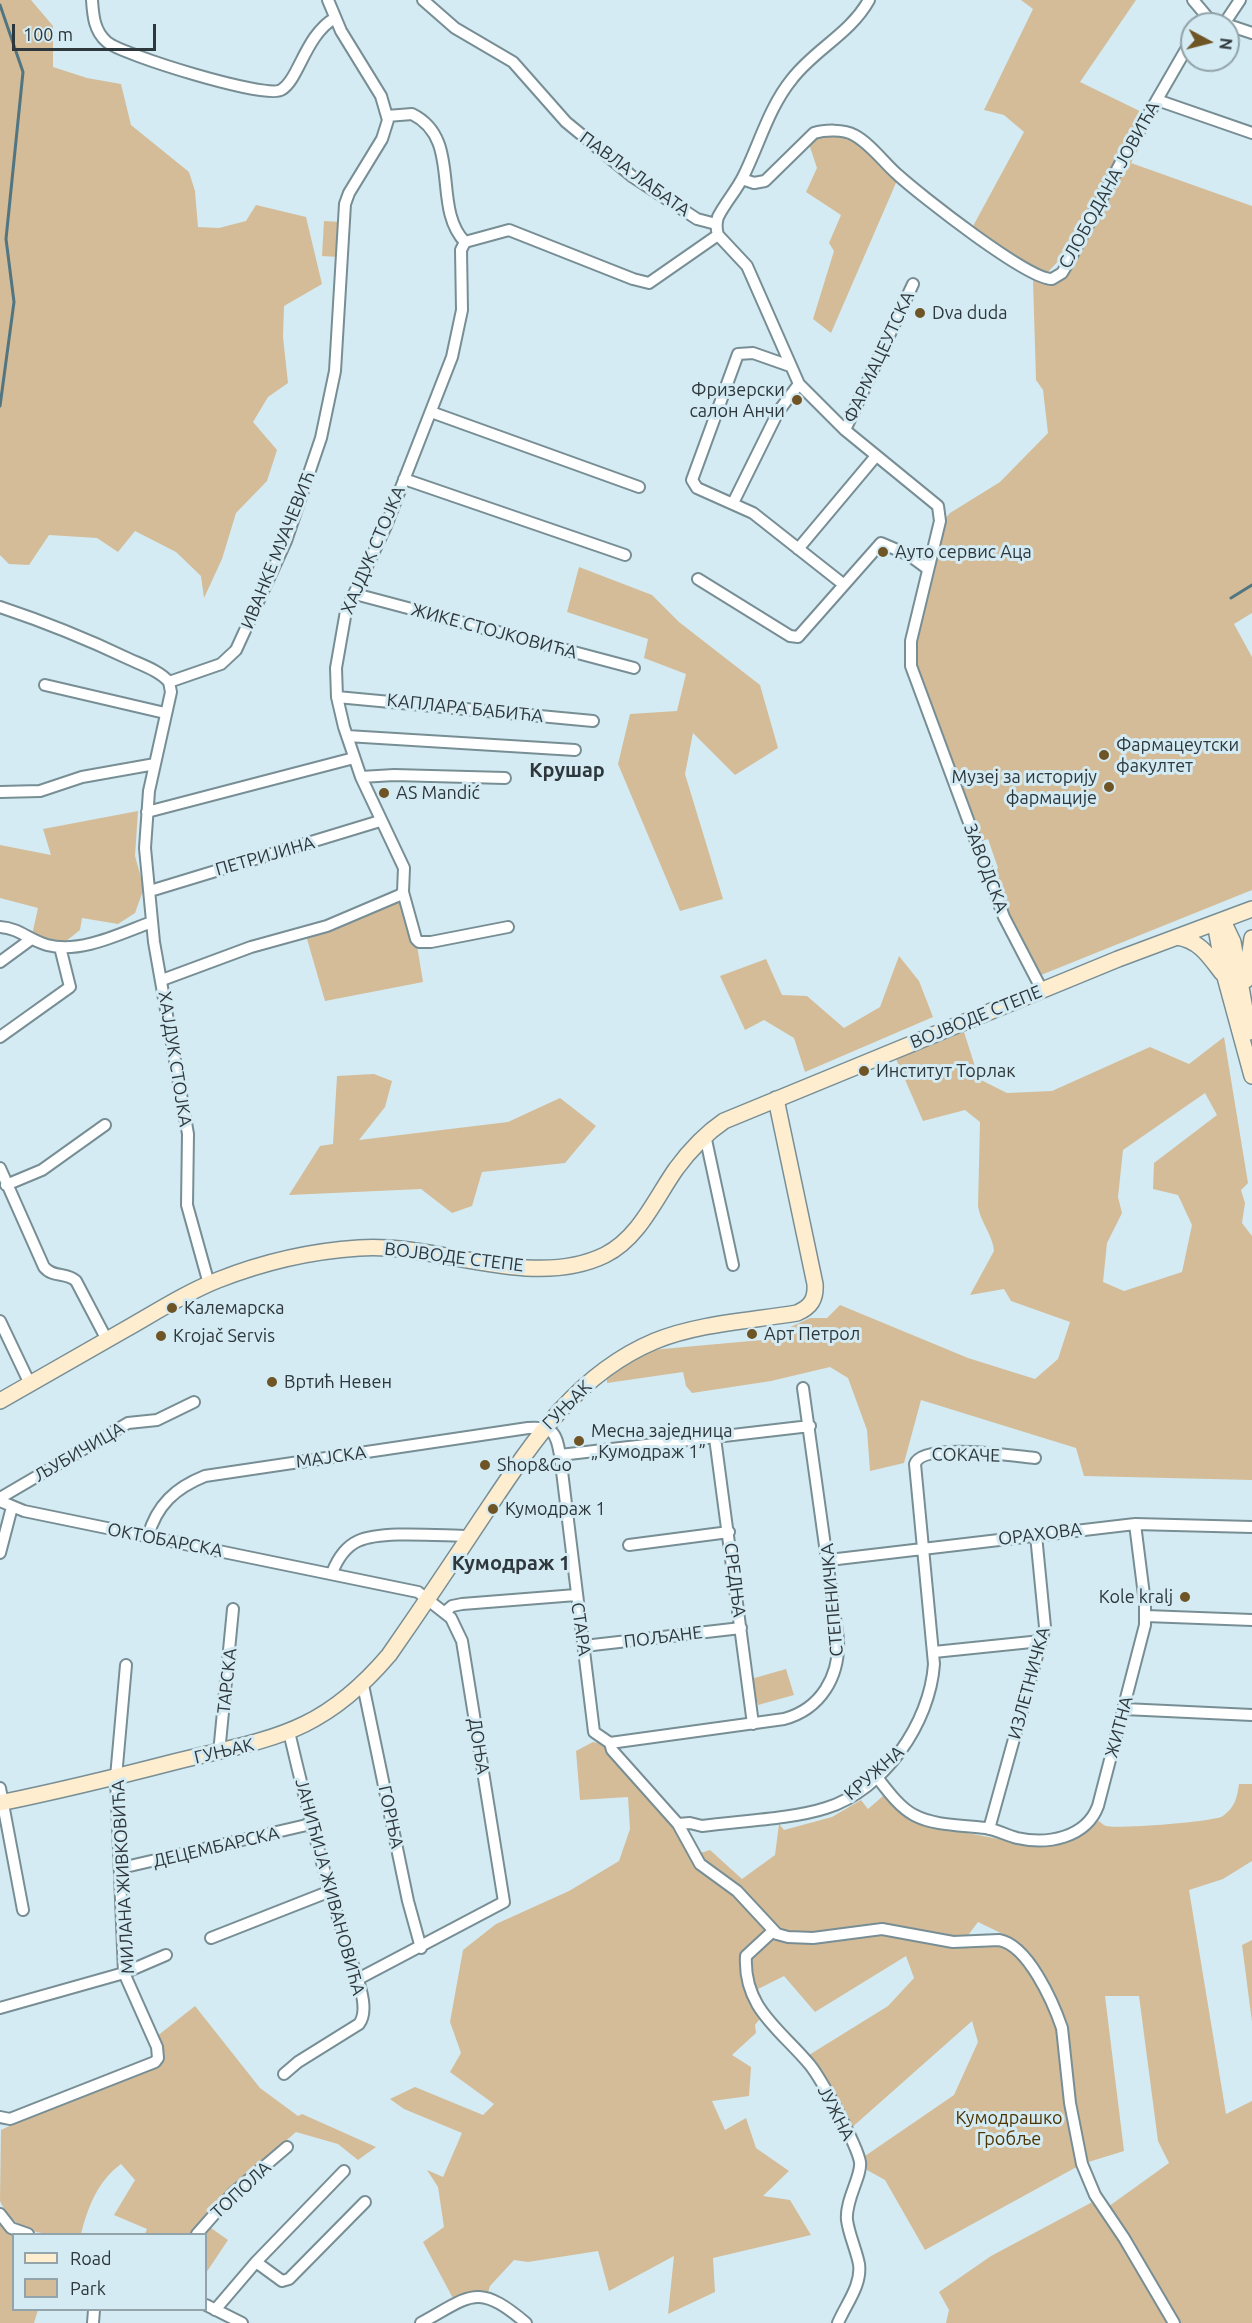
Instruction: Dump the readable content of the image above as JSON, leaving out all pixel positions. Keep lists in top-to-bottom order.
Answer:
{
  "streets": {
    "street": [
      "ПАВЛА ЛАБАТА",
      "СЛОБОДАНА ЈОВИЋА",
      "ФАРМАЦЕУТСКА",
      "ИВАНКЕ МУАЧЕВИЋ",
      "ХАЈДУК СТОЈКА",
      "ЖИКЕ СТОЈКОВИЋА",
      "КАПЛАРА БАБИЋА",
      "ПЕТРИЈИНА",
      "ЗАВОДСКА",
      "ВОЈВОДЕ СТЕПЕ",
      "ГУЊАК",
      "ЉУБИЧИЦА",
      "СОКАЧЕ",
      "МАЈСКА",
      "ОРАХОВА",
      "ОКТОБАРСКА",
      "СРЕДЊА",
      "СТЕПЕНИЧКА",
      "СТАРА",
      "ПОЉАНЕ",
      "ТАРСКА",
      "ИЗЛЕТНИЧКА",
      "ЖИТНА",
      "ДОЊА",
      "КРУЖНА",
      "ГОРЊА",
      "ДЕЦЕМБАРСКА",
      "МИЛАНА ЖИВКОВИЋА",
      "ЈАНИЋИЈА ЖИВАНОВИЋА",
      "ЈУЖНА",
      "ТОПОЛА"
    ]
  },
  "crossings": [
    ["ПАВЛА ЛАБАТА", "ФАРМАЦЕУТСКА"],
    ["ПАВЛА ЛАБАТА", "ЗАВОДСКА"],
    ["ХАЈДУК СТОЈКА", "ЖИКЕ СТОЈКОВИЋА"],
    ["ХАЈДУК СТОЈКА", "КАПЛАРА БАБИЋА"],
    ["ХАЈДУК СТОЈКА", "ПЕТРИЈИНА"],
    ["ХАЈДУК СТОЈКА", "ВОЈВОДЕ СТЕПЕ"],
    ["ЗАВОДСКА", "ВОЈВОДЕ СТЕПЕ"],
    ["ВОЈВОДЕ СТЕПЕ", "ГУЊАК"],
    ["ГУЊАК", "МАЈСКА"],
    ["ГУЊАК", "ОКТОБАРСКА"],
    ["ГУЊАК", "СТАРА"],
    ["ГУЊАК", "ТАРСКА"],
    ["ГУЊАК", "ДОЊА"],
    ["ГУЊАК", "ГОРЊА"],
    ["ГУЊАК", "МИЛАНА ЖИВКОВИЋА"],
    ["ГУЊАК", "ЈАНИЋИЈА ЖИВАНОВИЋА"],
    ["ЉУБИЧИЦА", "ОКТОБАРСКА"],
    ["СОКАЧЕ", "ОРАХОВА"],
    ["СОКАЧЕ", "КРУЖНА"],
    ["МАЈСКА", "ОКТОБАРСКА"],
    ["МАЈСКА", "СТАРА"],
    ["ОРАХОВА", "СТЕПЕНИЧКА"],
    ["ОРАХОВА", "ИЗЛЕТНИЧКА"],
    ["ОРАХОВА", "ЖИТНА"],
    ["ОРАХОВА", "КРУЖНА"],
    ["ОКТОБАРСКА", "ДОЊА"],
    ["СРЕДЊА", "СТЕПЕНИЧКА"],
    ["СРЕДЊА", "ПОЉАНЕ"],
    ["СТЕПЕНИЧКА", "СТАРА"],
    ["СТАРА", "ПОЉАНЕ"],
    ["ИЗЛЕТНИЧКА", "ЖИТНА"],
    ["ДОЊА", "ГОРЊА"],
    ["ДЕЦЕМБАРСКА", "МИЛАНА ЖИВКОВИЋА"],
    ["ДЕЦЕМБАРСКА", "ЈАНИЋИЈА ЖИВАНОВИЋА"]
  ],
  "districts": ["Крушар", "Кумодраж 1"],
  "parks": ["Кумодрашко Гробље"],
  "places": [
    "Dva duda",
    "Фризерски салон Анчи",
    "Ауто сервис Аца",
    "Фармацеутски факултет",
    "Музеј за историју фармације",
    "AS Mandić",
    "Институт Торлак",
    "Калемарска",
    "Арт Петрол",
    "Krojač Servis",
    "Вртић Невен",
    "Месна заједница „Кумодраж 1”",
    "Shop&Go",
    "Кумодраж 1",
    "Kole kralj"
  ],
  "legend": ["Road", "Park"],
  "scale_bar": "100 m",
  "north": "right"
}
